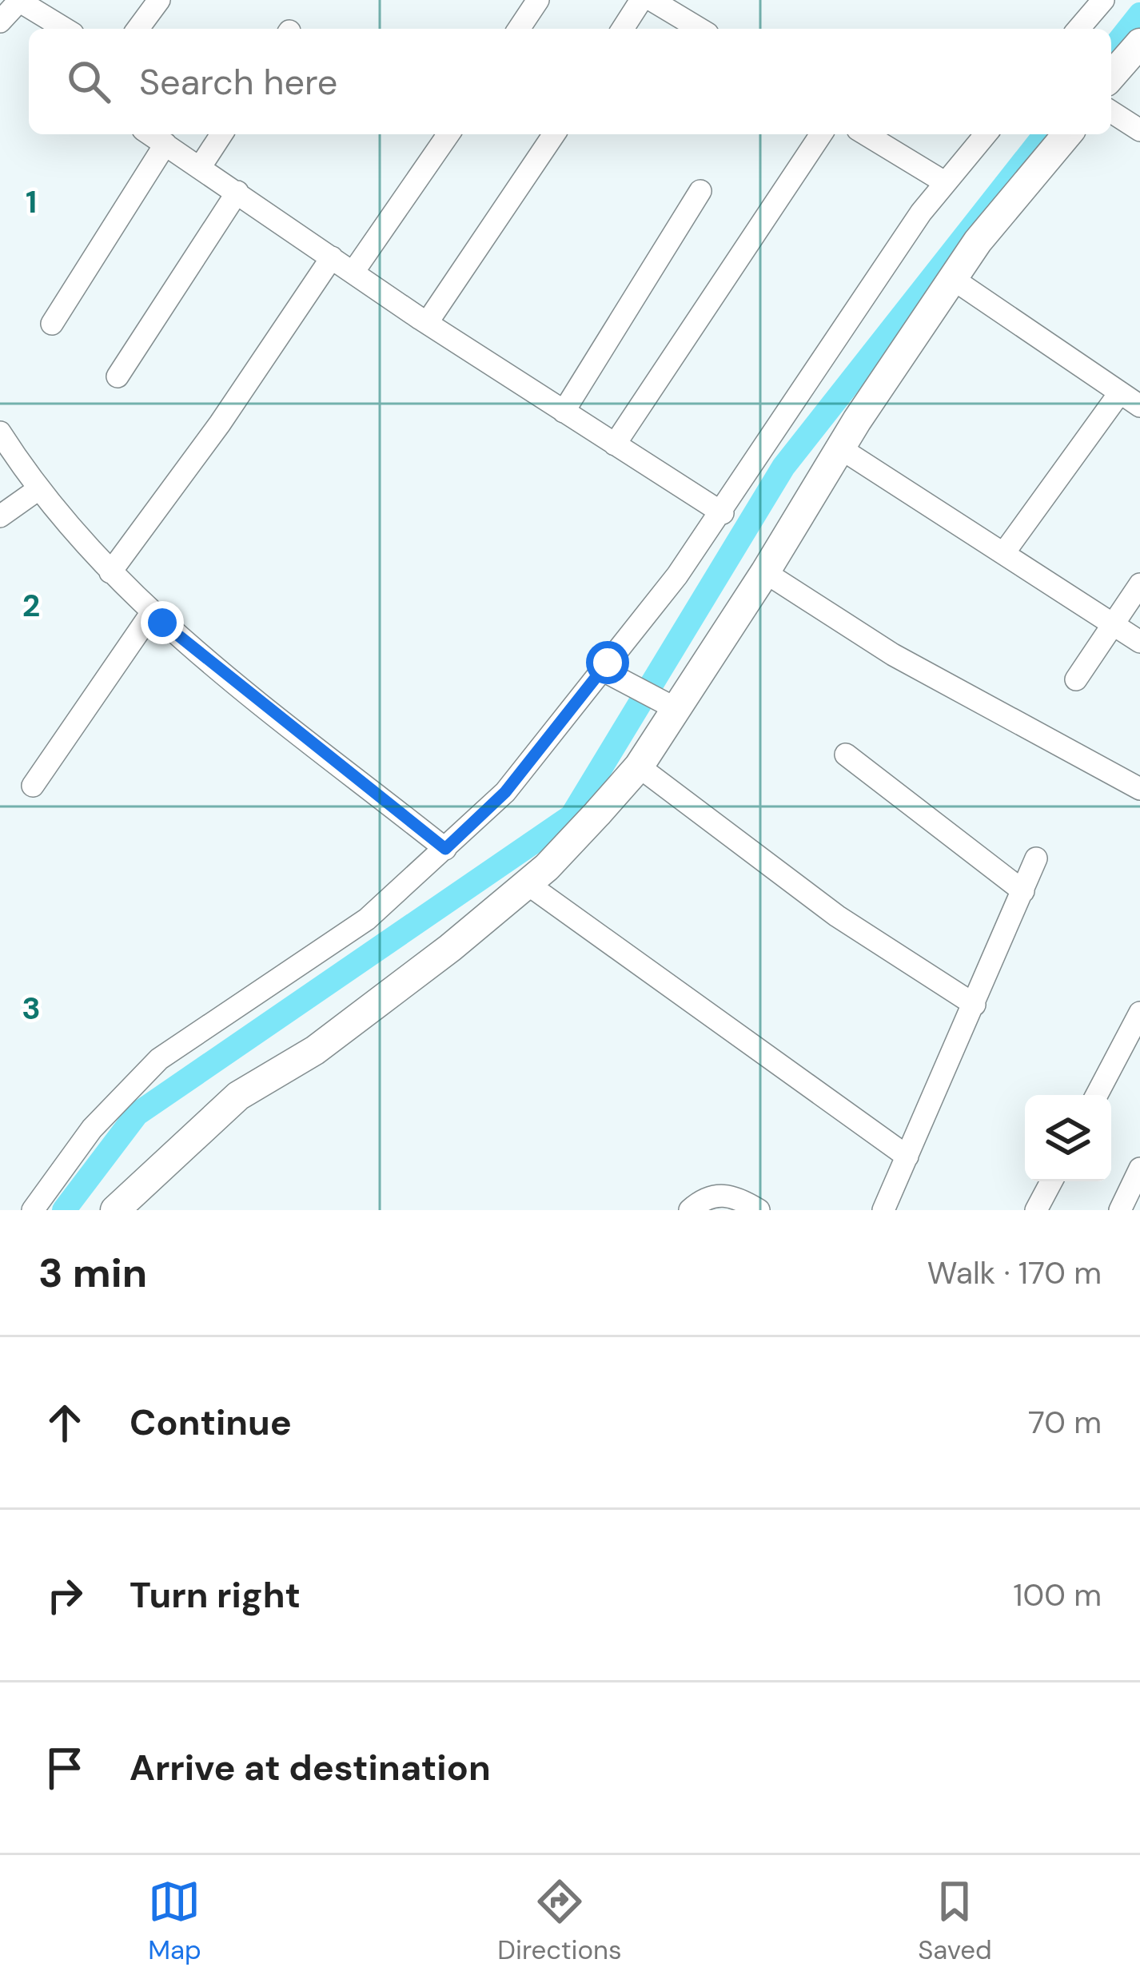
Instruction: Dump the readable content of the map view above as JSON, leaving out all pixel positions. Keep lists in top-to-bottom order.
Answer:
{
  "page": {
    "search": "Search here",
    "heading": ["3 min", "Walk · 170 m"],
    "list": [
      ["Continue", "70 m"],
      ["Turn right", "100 m"],
      "Arrive at destination"
    ],
    "nav": ["Map", "Directions", "Saved"]
  },
  "grid": {
    "rows": ["1", "2", "3"]
  }
}
